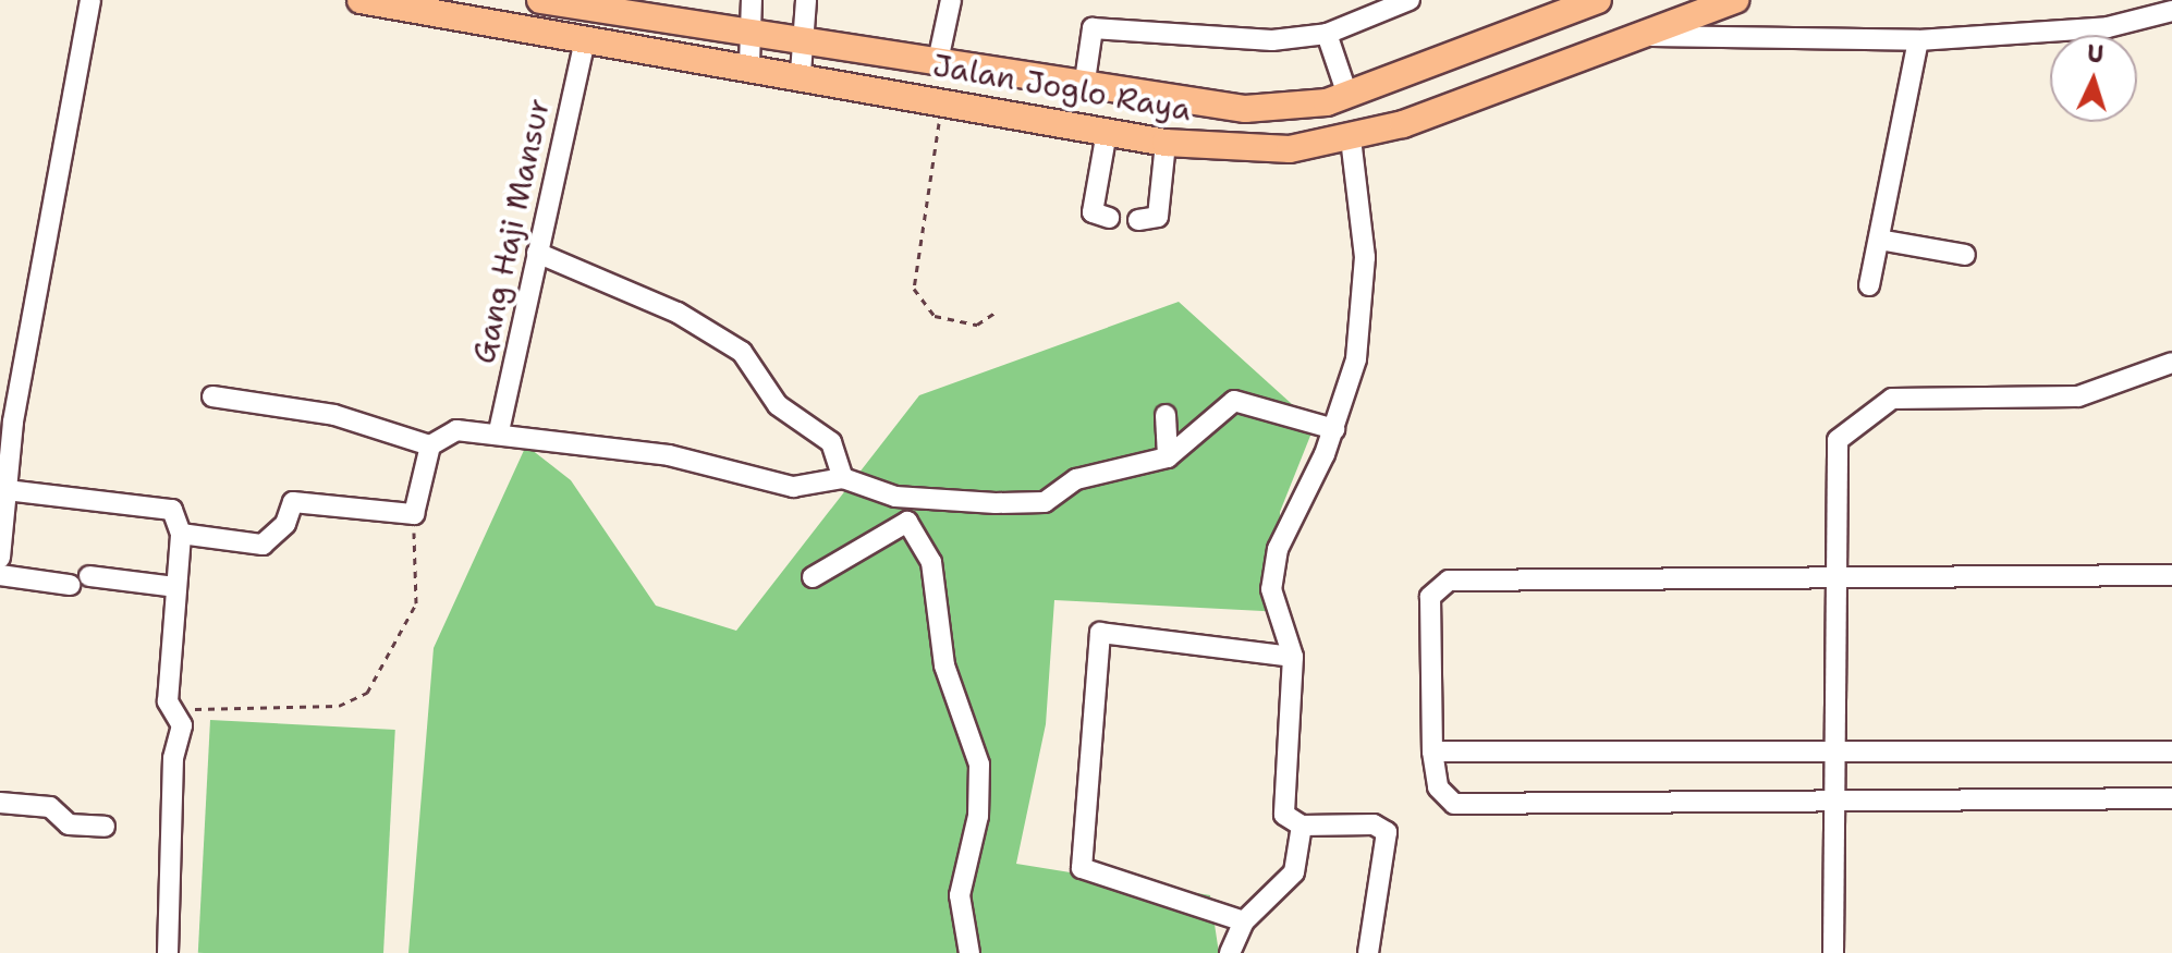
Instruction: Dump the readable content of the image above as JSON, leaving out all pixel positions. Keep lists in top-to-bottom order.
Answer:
{
  "streets": {
    "main road": ["Jalan Joglo Raya"],
    "street": ["Gang Haji Mansur"]
  },
  "crossings": [
    ["Jalan Joglo Raya", "Gang Haji Mansur"]
  ],
  "north": "top"
}
